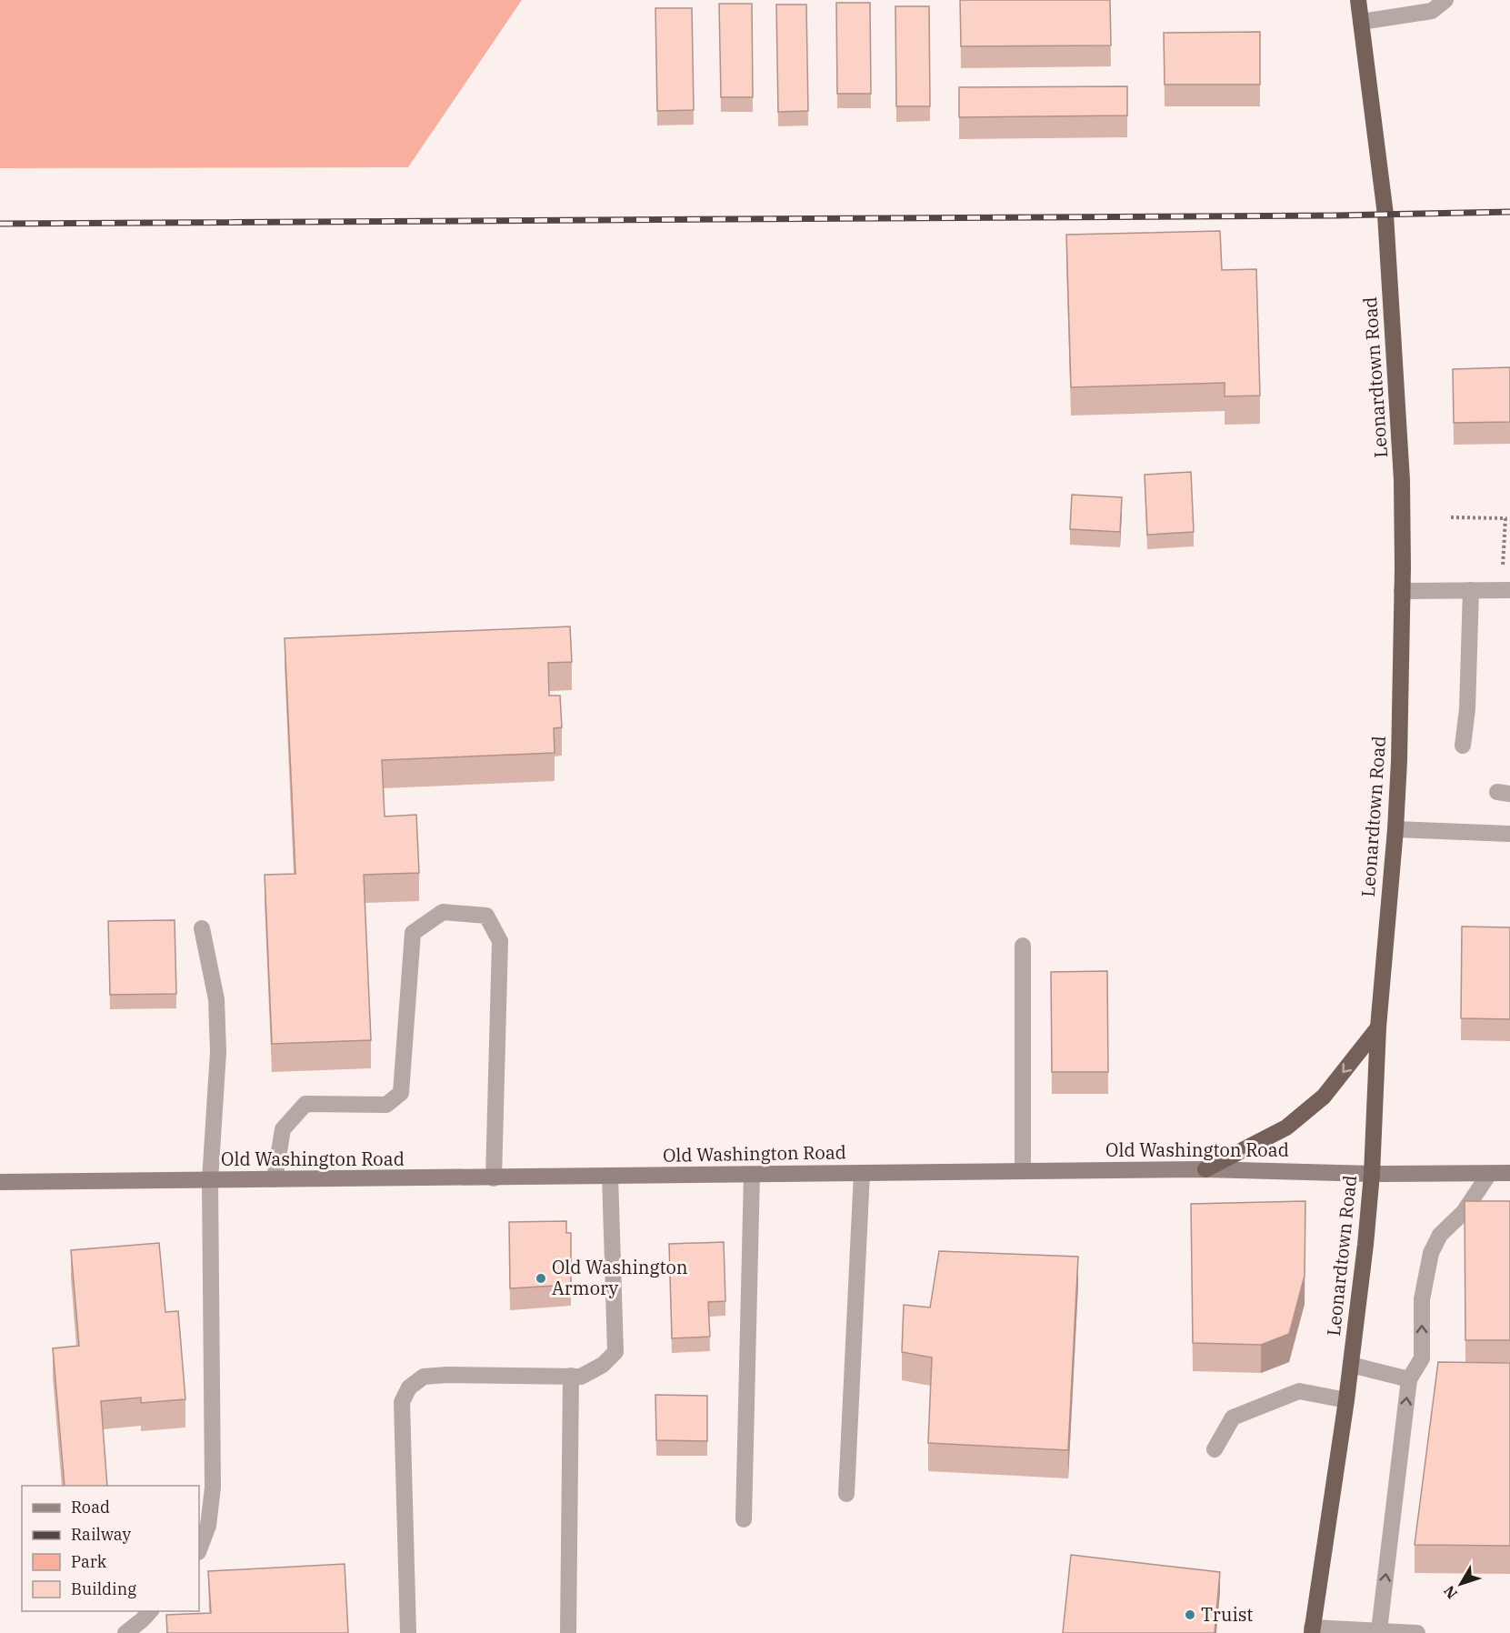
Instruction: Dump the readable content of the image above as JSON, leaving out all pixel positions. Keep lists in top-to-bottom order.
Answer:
{
  "streets": {
    "highway": ["Leonardtown Road"],
    "main road": ["Old Washington Road"]
  },
  "crossings": [
    ["Leonardtown Road", "Old Washington Road"]
  ],
  "places": ["Old Washington Armory", "Truist"],
  "legend": [
    "Road",
    "Railway",
    "Park",
    "Building"
  ],
  "north": "bottom left"
}
